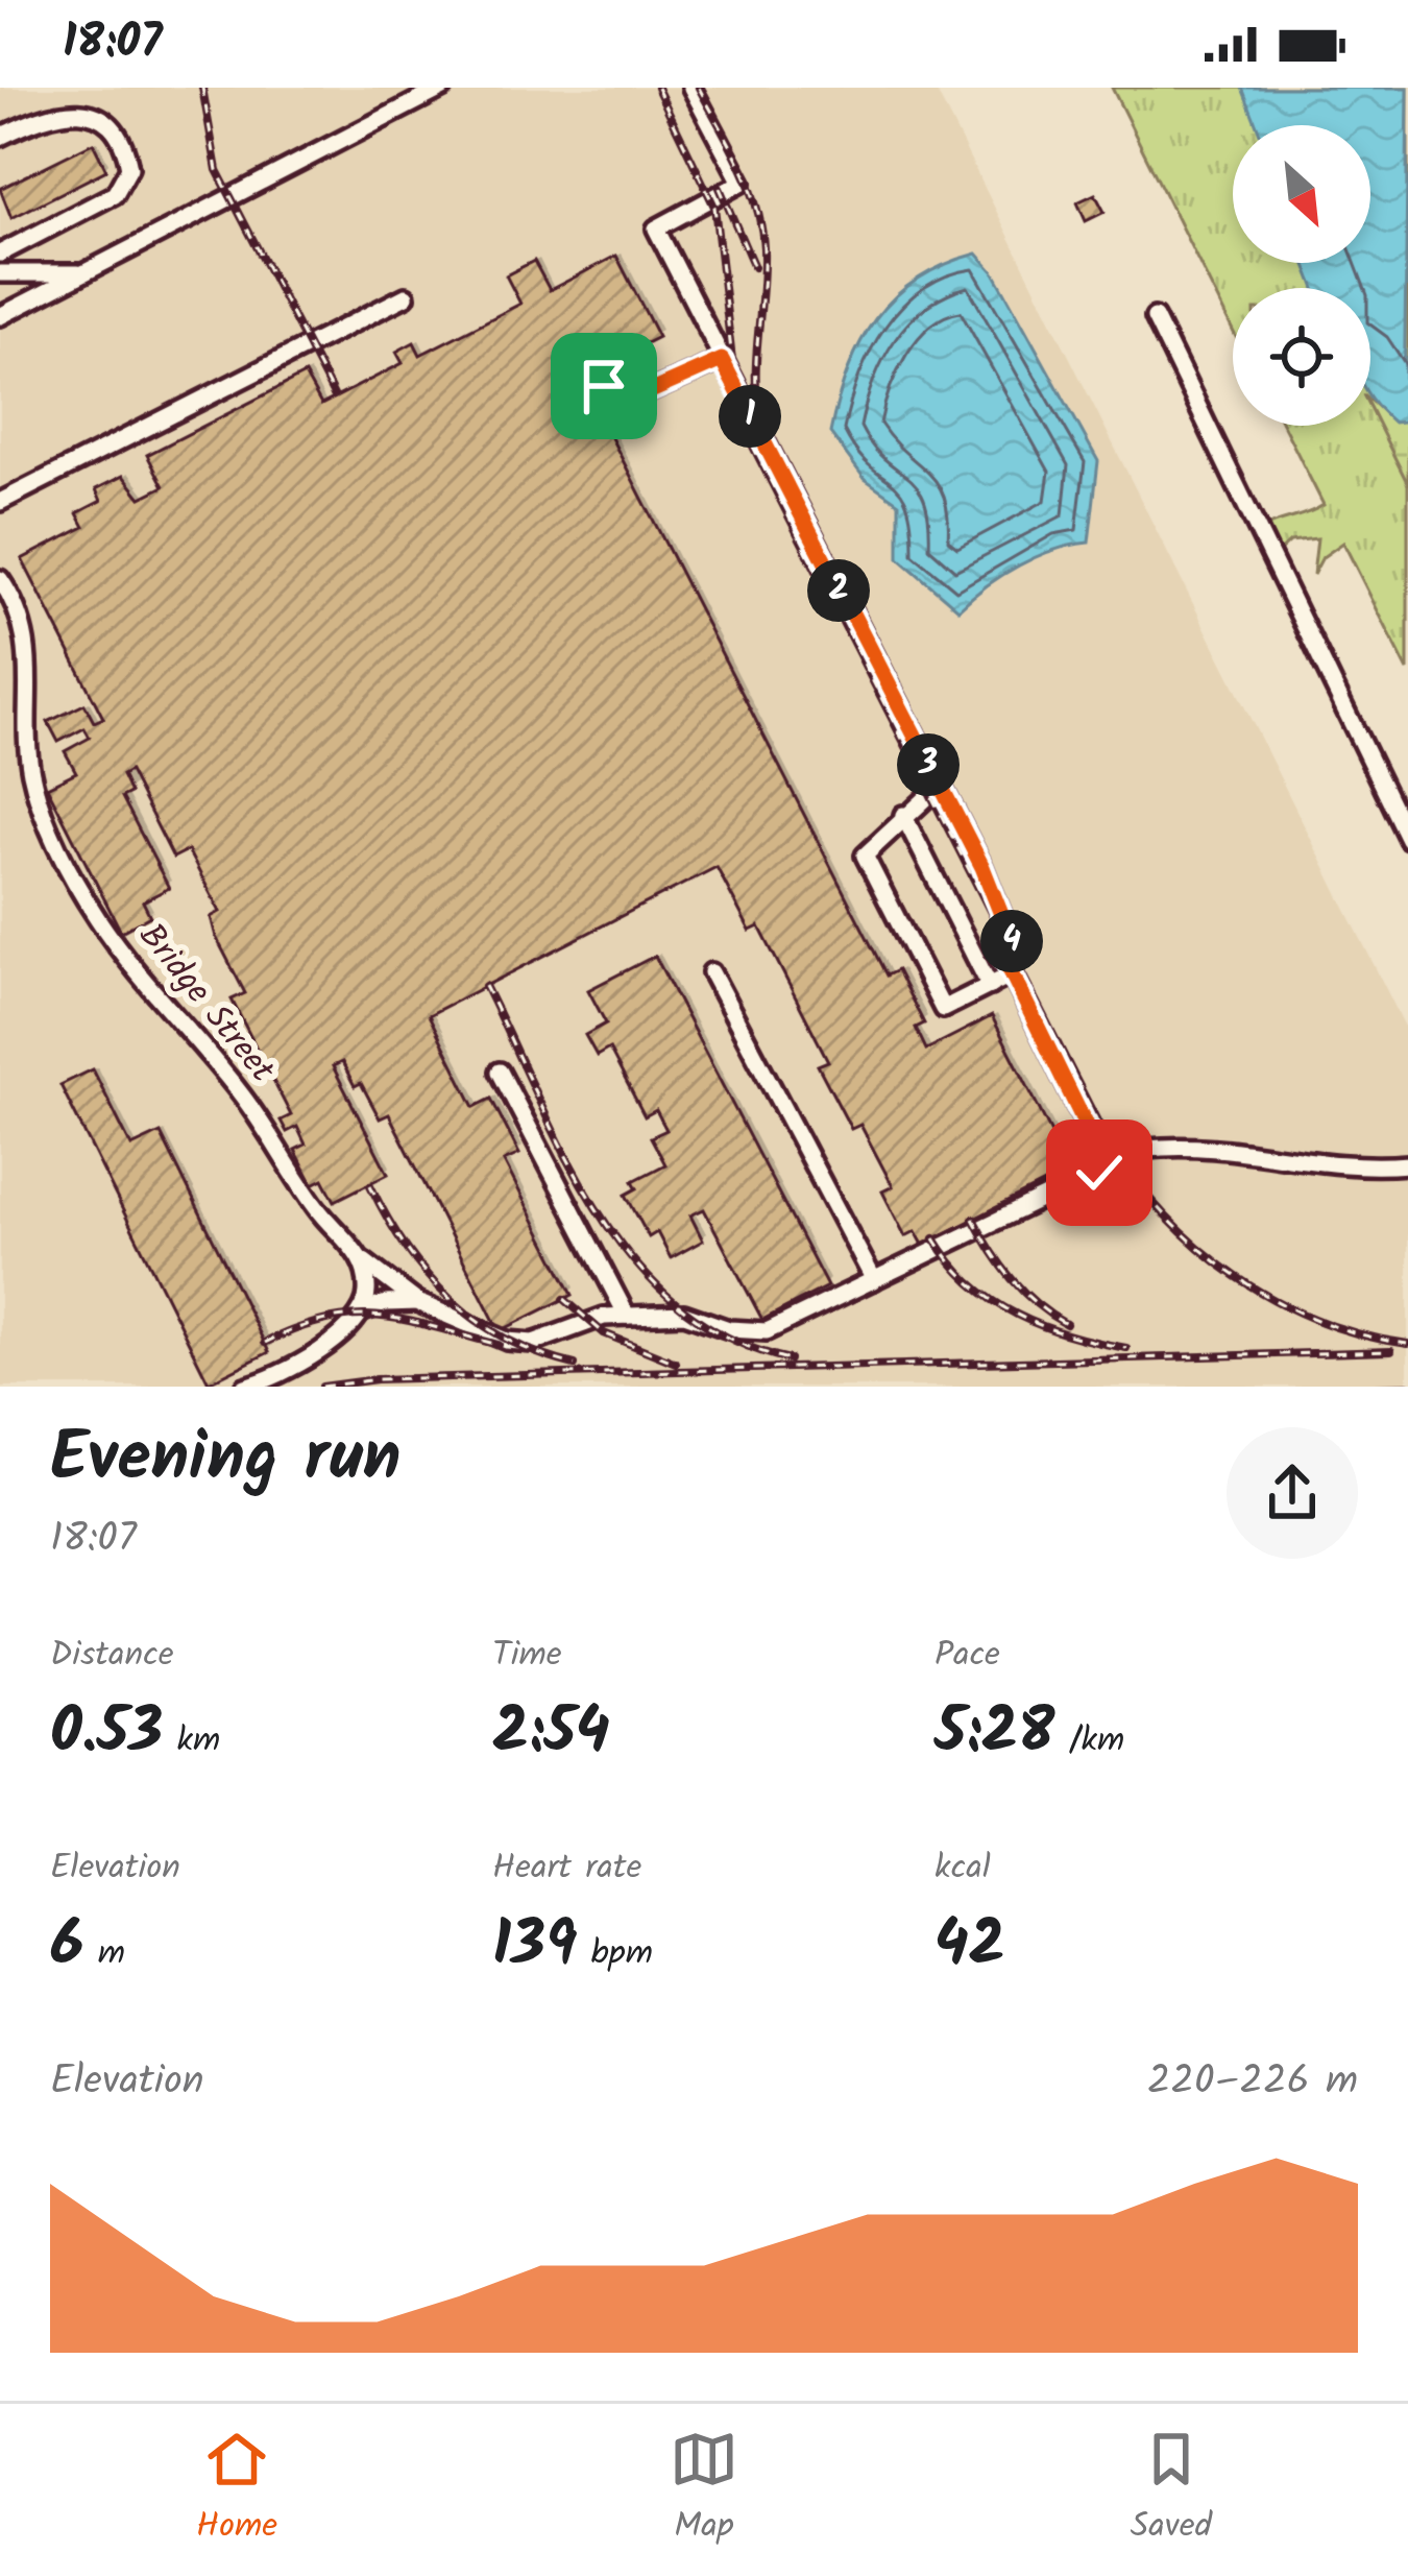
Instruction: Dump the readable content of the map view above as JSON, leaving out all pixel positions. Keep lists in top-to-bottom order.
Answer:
{
  "streets": {
    "lane": ["Bridge Street"]
  },
  "north": "bottom right",
  "page": {
    "status": "18:07",
    "pins": [
      "1",
      "2",
      "3",
      "4"
    ],
    "heading": ["Evening run", "18:07"],
    "stats": [
      ["Distance", "0.53 km"],
      ["Time", "2:54"],
      ["Pace", "5:28 /km"],
      ["Elevation", "6 m"],
      ["Heart rate", "139 bpm"],
      ["kcal", "42"]
    ],
    "chart": ["Elevation", "220–226 m"],
    "tabs": ["Home", "Map", "Saved"]
  }
}
